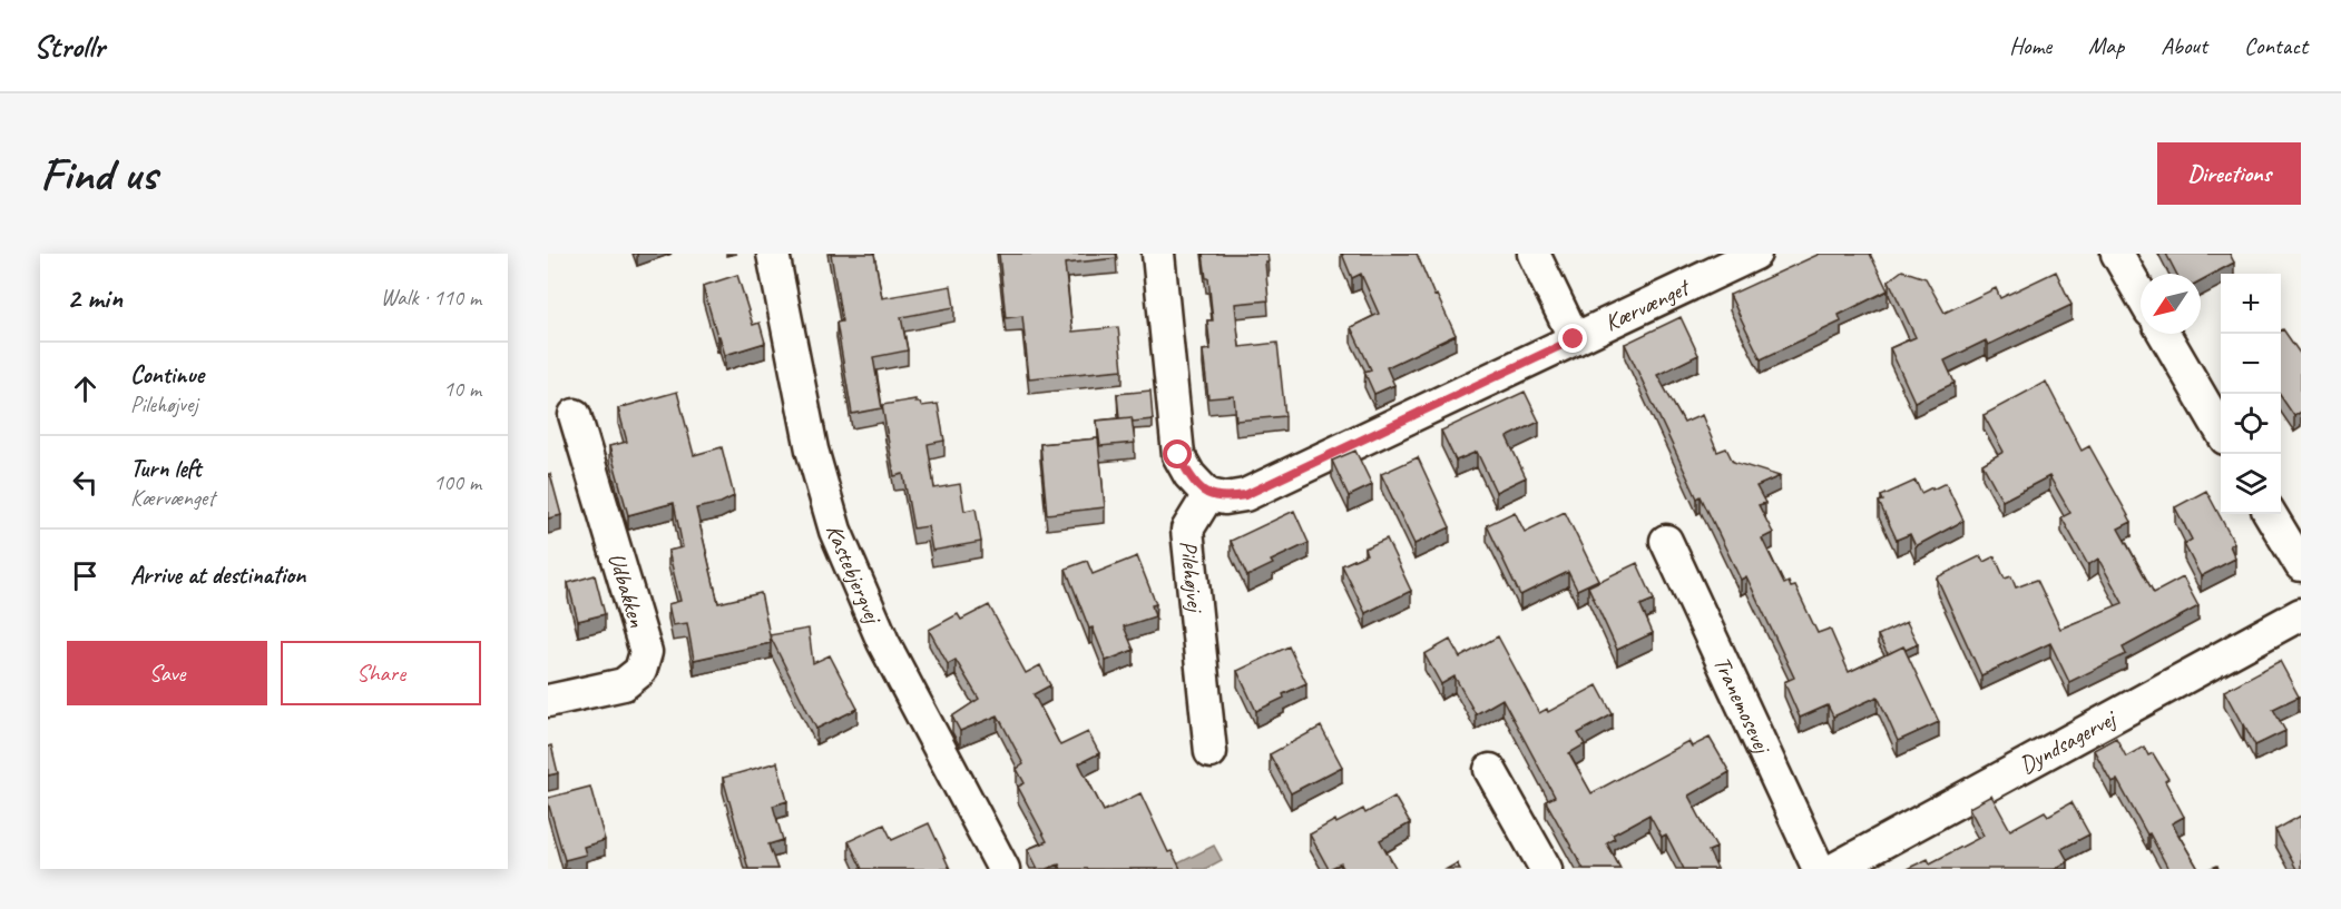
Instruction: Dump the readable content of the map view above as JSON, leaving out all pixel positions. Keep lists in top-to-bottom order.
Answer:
{
  "streets": {
    "street": [
      "Kærvænget",
      "Kastebjergvej",
      "Pilehøjvej",
      "Udbakken",
      "Tranemosevej",
      "Dyndsagervej"
    ]
  },
  "crossings": [
    ["Kærvænget", "Pilehøjvej"]
  ],
  "north": "bottom left",
  "page": {
    "header": "Strollr",
    "nav": [
      "Home",
      "Map",
      "About",
      "Contact"
    ],
    "buttons": [
      "Directions",
      ["Save", "Share"]
    ],
    "title": "Find us",
    "heading": ["2 min", "Walk · 110 m"],
    "map_buttons": ["+", "−"],
    "list": [
      ["Continue", "Pilehøjvej", "10 m"],
      ["Turn left", "Kærvænget", "100 m"],
      "Arrive at destination"
    ]
  }
}
